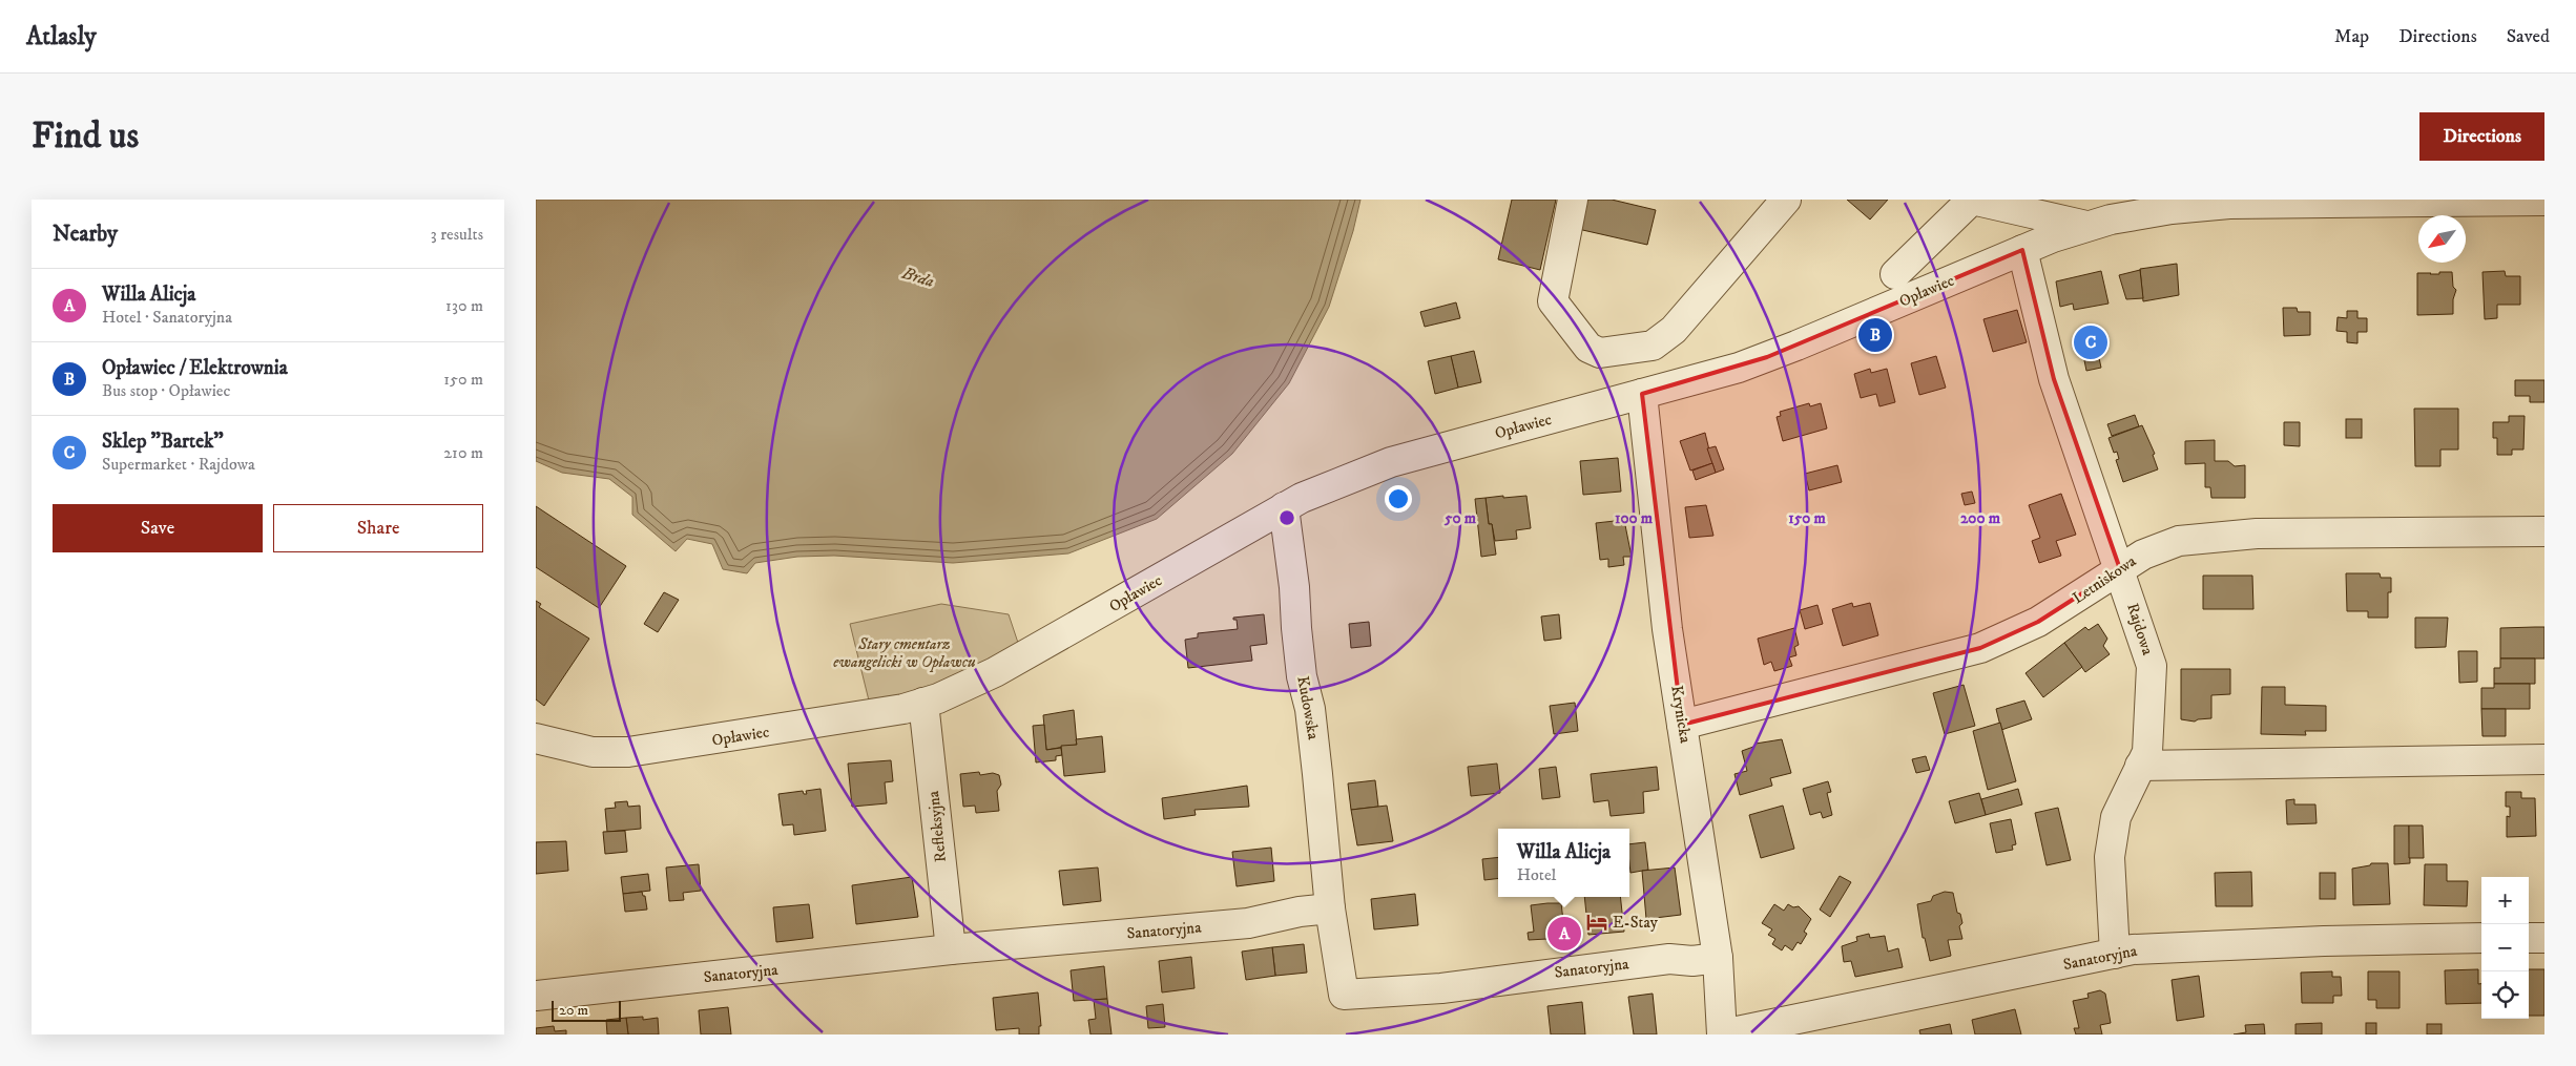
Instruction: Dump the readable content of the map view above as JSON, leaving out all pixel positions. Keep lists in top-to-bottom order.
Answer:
{
  "streets": {
    "street": [
      "Opławiec",
      "Letniskowa",
      "Rajdowa",
      "Kudowska",
      "Krynicka",
      "Refleksyjna",
      "Sanatoryjna"
    ]
  },
  "crossings": [
    ["Opławiec", "Rajdowa"],
    ["Opławiec", "Kudowska"],
    ["Opławiec", "Krynicka"],
    ["Opławiec", "Refleksyjna"],
    ["Letniskowa", "Rajdowa"],
    ["Letniskowa", "Krynicka"],
    ["Rajdowa", "Sanatoryjna"],
    ["Kudowska", "Sanatoryjna"],
    ["Krynicka", "Sanatoryjna"],
    ["Refleksyjna", "Sanatoryjna"]
  ],
  "water": ["Brda"],
  "parks": ["Stary cmentarz ewangelicki w Opławcu"],
  "places": {
    "hotel": ["E-Stay"]
  },
  "scale_bar": "20 m",
  "north": "bottom left",
  "page": {
    "header": "Atlasly",
    "nav": ["Map", "Directions", "Saved"],
    "buttons": [
      "Directions",
      ["Save", "Share"]
    ],
    "title": "Find us",
    "heading": ["Nearby", "3 results"],
    "list": [
      {
        "mark": "A",
        "name": "Willa Alicja",
        "note": "Hotel · Sanatoryjna",
        "value": "130 m"
      },
      {
        "mark": "B",
        "name": "Opławiec / Elektrownia",
        "note": "Bus stop · Opławiec",
        "value": "150 m"
      },
      {
        "mark": "C",
        "name": "Sklep \"Bartek\"",
        "note": "Supermarket · Rajdowa",
        "value": "210 m"
      }
    ],
    "pins": ["B", "C", "A"],
    "popup": ["Willa Alicja", "Hotel"],
    "map_buttons": ["+", "−"],
    "scale": "20 m"
  },
  "rings": [
    "50 m",
    "100 m",
    "150 m",
    "200 m"
  ]
}
